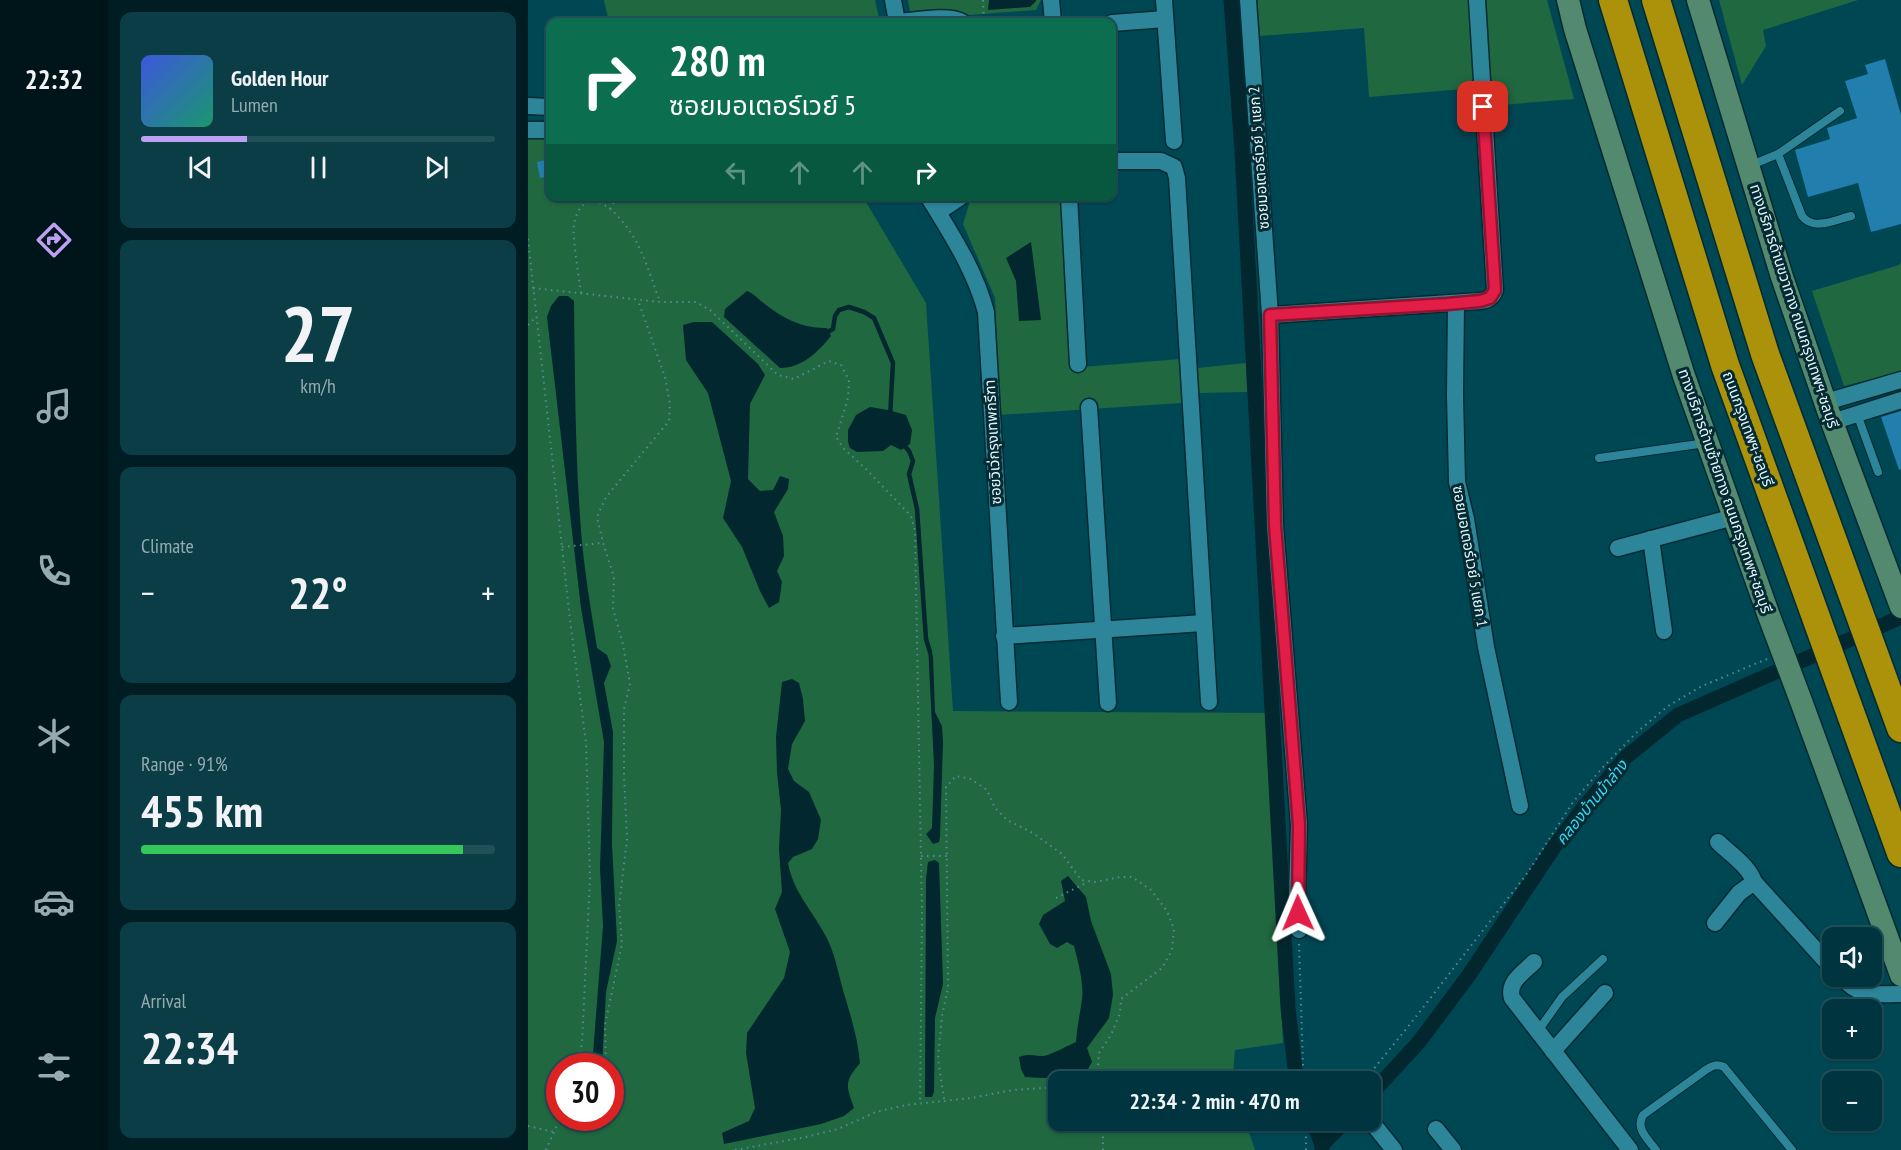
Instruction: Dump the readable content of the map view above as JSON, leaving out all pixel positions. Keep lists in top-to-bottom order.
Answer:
{
  "streets": {
    "highway": ["ถนนกรุงเทพฯ-ชลบุรี"],
    "main road": ["ทางบริการด้านขวาทาง ถนนกรุงเทพฯ-ชลบุรี", "ทางบริการด้านซ้ายทาง ถนนกรุงเทพฯ-ชลบุรี"],
    "street": ["ซอยมอเตอร์เวย์ 5 แยก 2", "ซอยวิเว่กรุงเทพกรีฑา", "ซอยมอเตอร์เวย์ 5 แยก 1"]
  },
  "water": ["คลองบ้านม้าล่าง"],
  "page": {
    "tabs": "22:32",
    "turn": ["280 m", "ซอยมอเตอร์เวย์ 5"],
    "song": ["Golden Hour", "Lumen"],
    "tile": [
      ["27", "km/h"],
      "Climate",
      ["Range · 91%", "455 km"],
      ["Arrival", "22:34"]
    ],
    "heat": ["−", "22°", "+"],
    "map_buttons": ["+", "−"],
    "limit": "30",
    "trip": "22:34 · 2 min · 470 m"
  }
}
